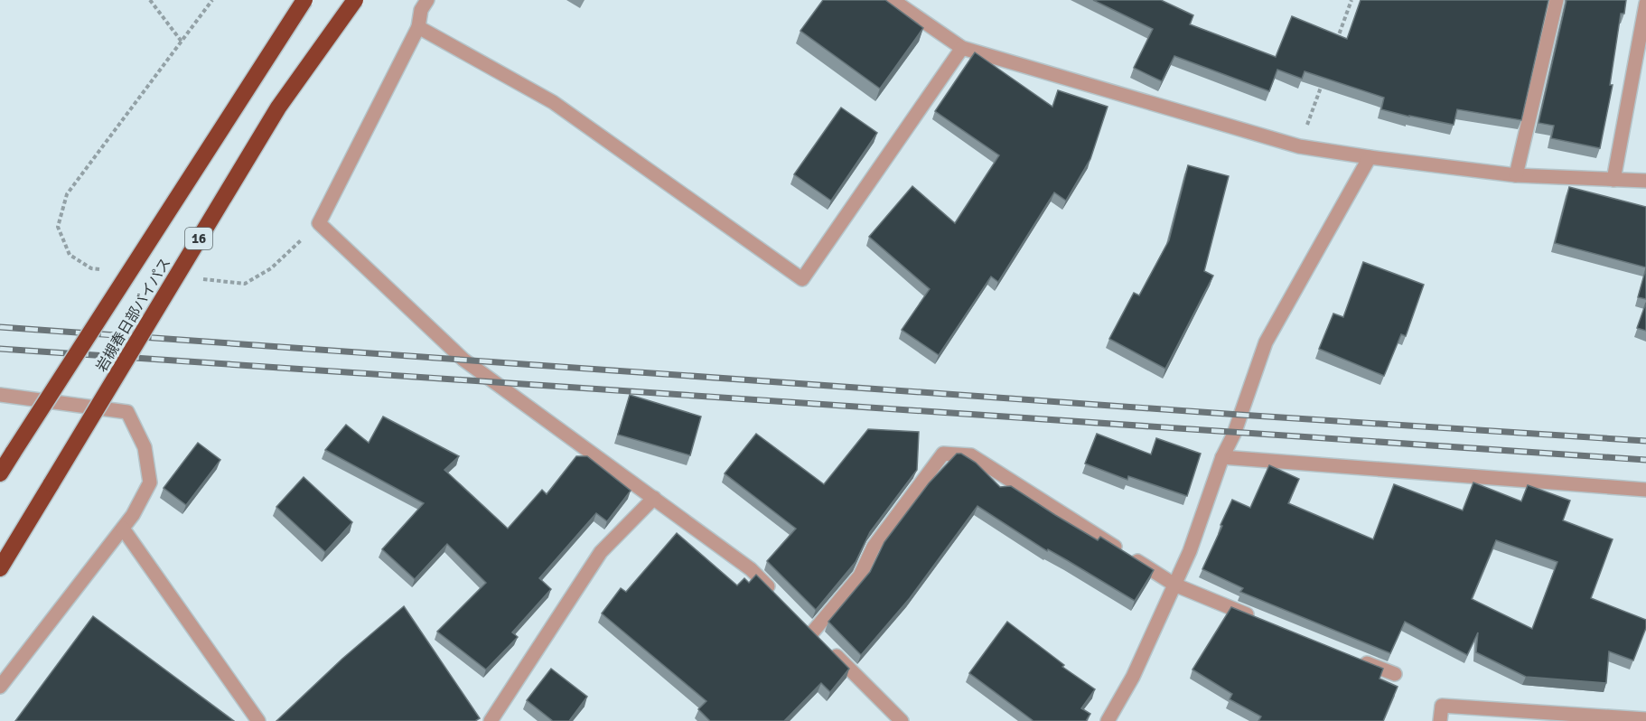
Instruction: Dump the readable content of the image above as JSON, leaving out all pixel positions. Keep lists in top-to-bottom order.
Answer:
{
  "streets": {
    "highway": ["16", "岩槻春日部バイパス"]
  }
}
